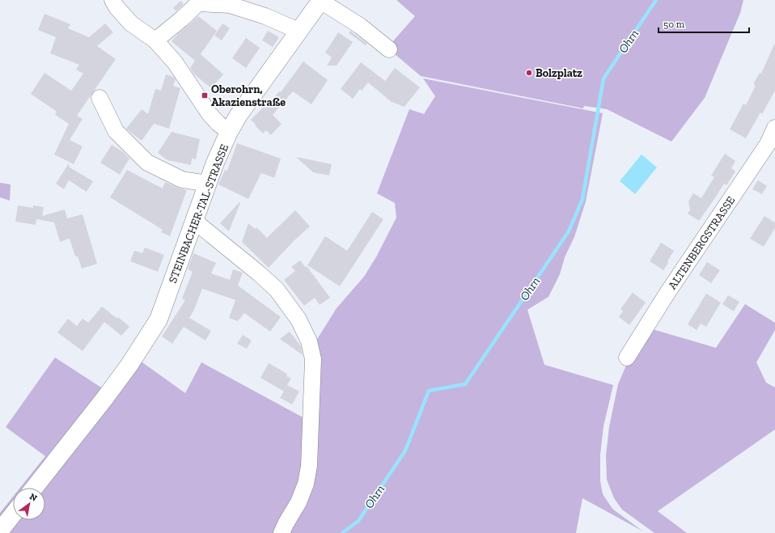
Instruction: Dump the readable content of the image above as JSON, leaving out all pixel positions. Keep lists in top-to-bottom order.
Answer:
{
  "streets": {
    "main road": ["STEINBACHER-TAL-STRASSE"],
    "street": ["ALTENBERGSTRASSE"]
  },
  "water": ["Ohrn"],
  "places": {
    "other": ["Bolzplatz"],
    "transit": ["Oberohrn, Akazienstraße"]
  },
  "scale_bar": "50 m",
  "north": "top right"
}
